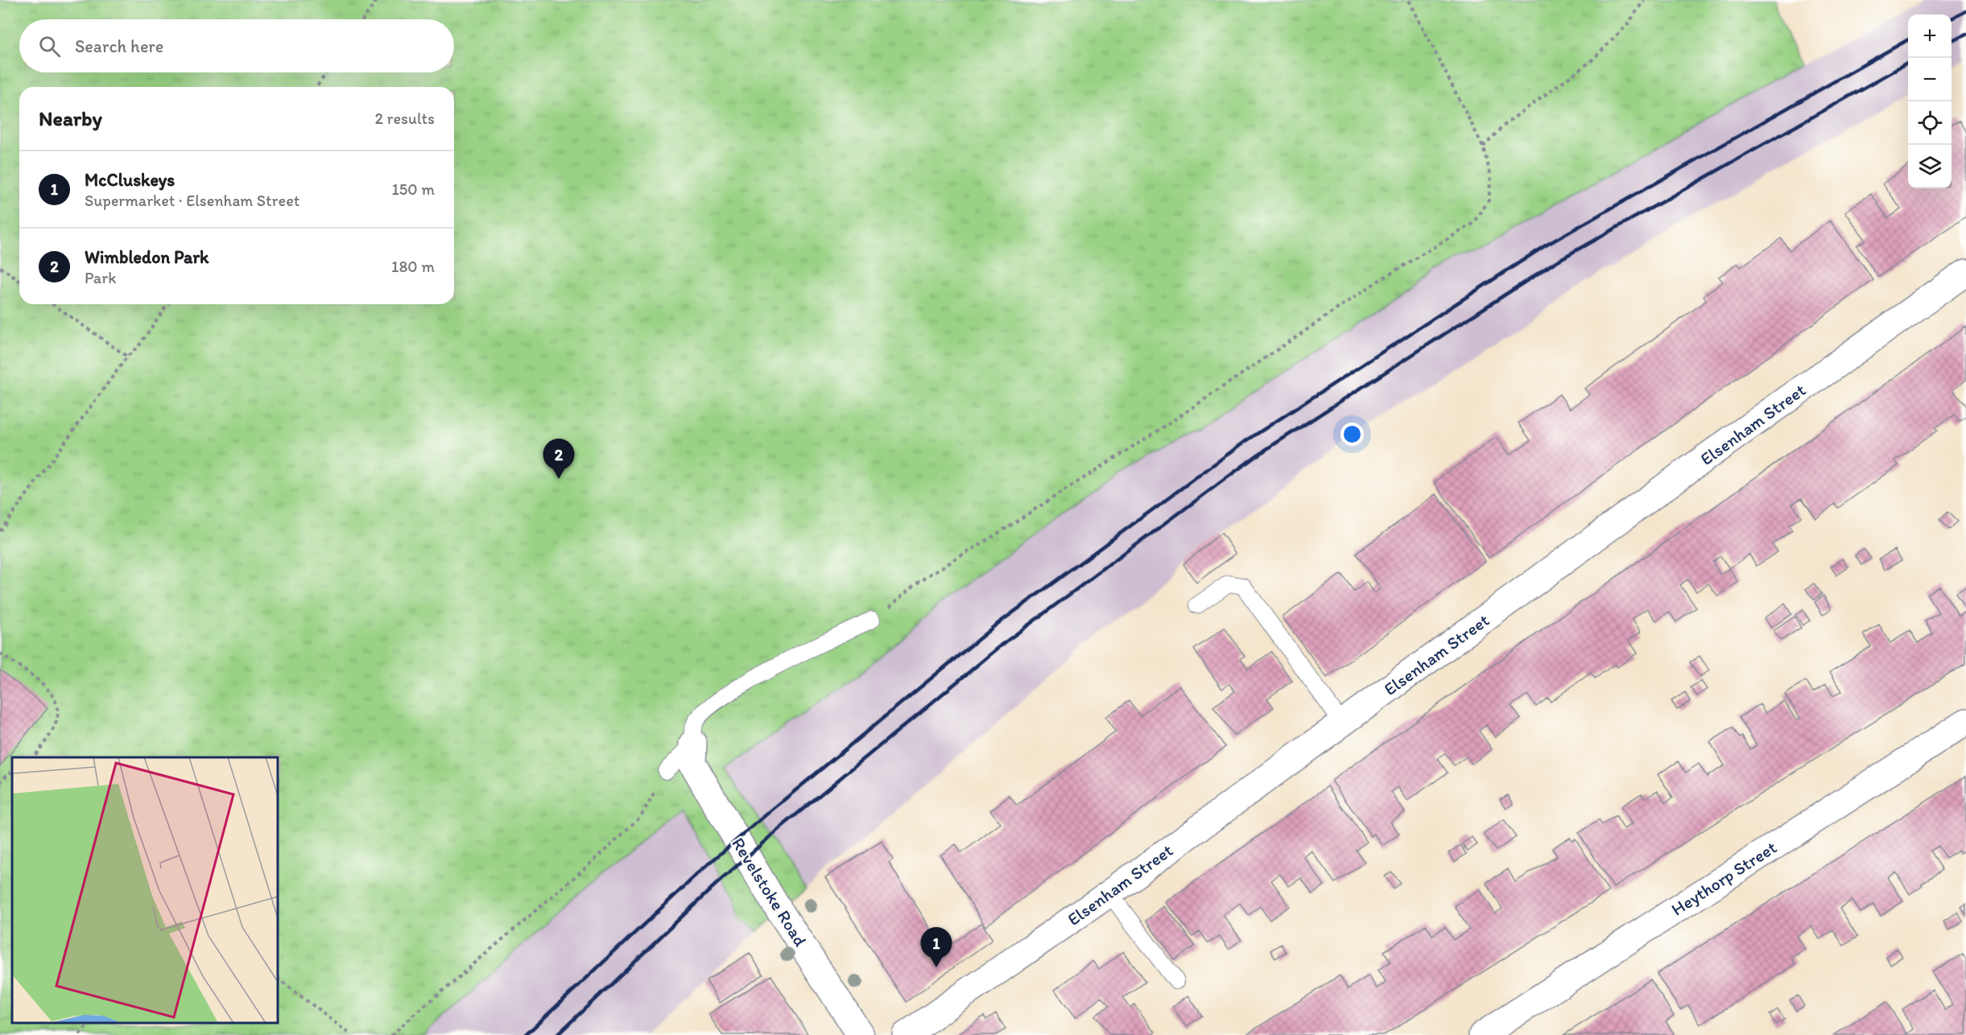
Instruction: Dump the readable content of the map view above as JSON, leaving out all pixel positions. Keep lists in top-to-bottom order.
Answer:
{
  "streets": {
    "street": ["Elsenham Street", "Heythorp Street", "Revelstoke Road"]
  },
  "page": {
    "map_buttons": ["+", "−"],
    "search": "Search here",
    "heading": ["Nearby", "2 results"],
    "list": [
      {
        "mark": "1",
        "name": "McCluskeys",
        "note": "Supermarket · Elsenham Street",
        "value": "150 m"
      },
      {
        "mark": "2",
        "name": "Wimbledon Park",
        "note": "Park",
        "value": "180 m"
      }
    ],
    "pins": ["2", "1"]
  }
}
